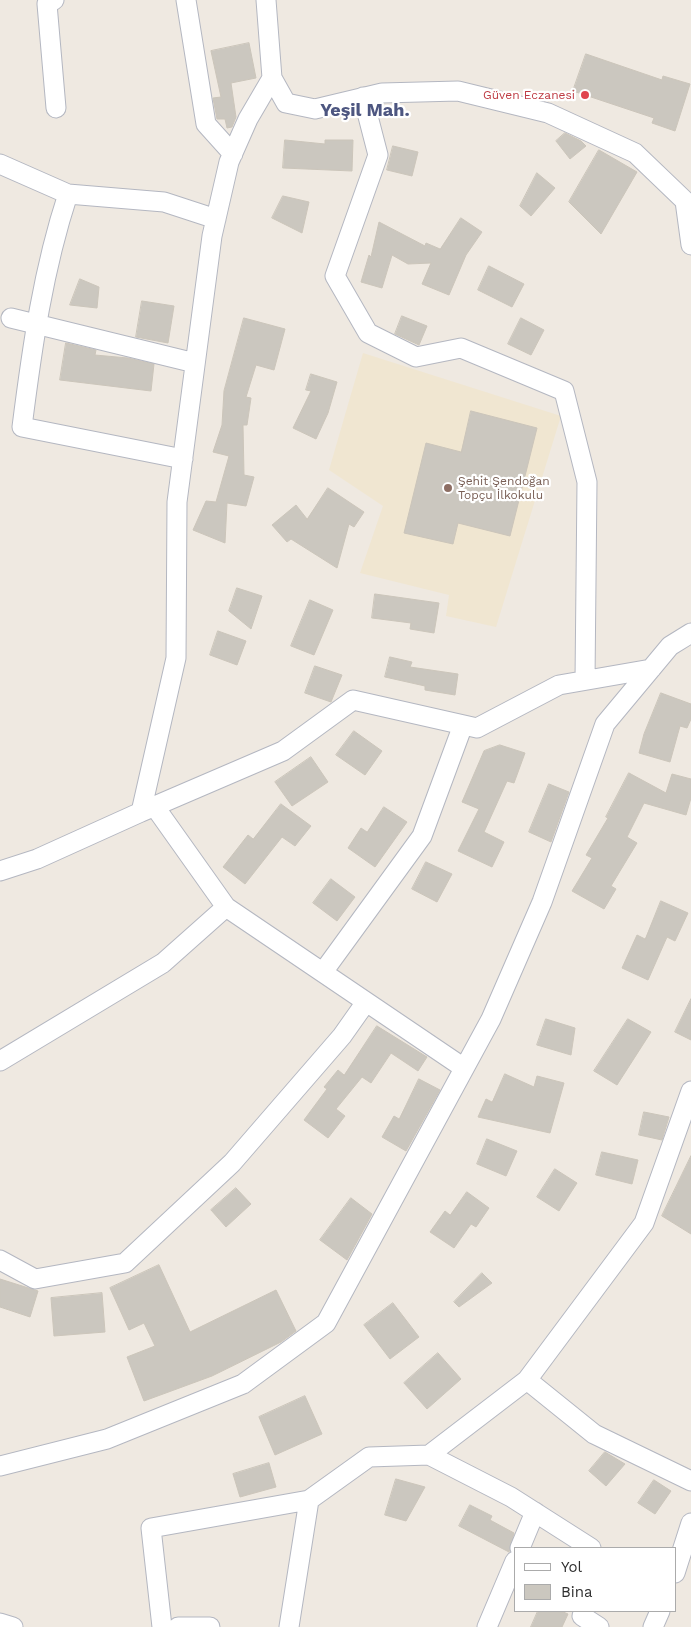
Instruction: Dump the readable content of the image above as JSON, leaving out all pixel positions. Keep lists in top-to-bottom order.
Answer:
{
  "districts": ["Yeşil Mah."],
  "places": ["Güven Eczanesi", "Şehit Şendoğan Topçu İlkokulu"],
  "legend": ["Yol", "Bina"]
}
